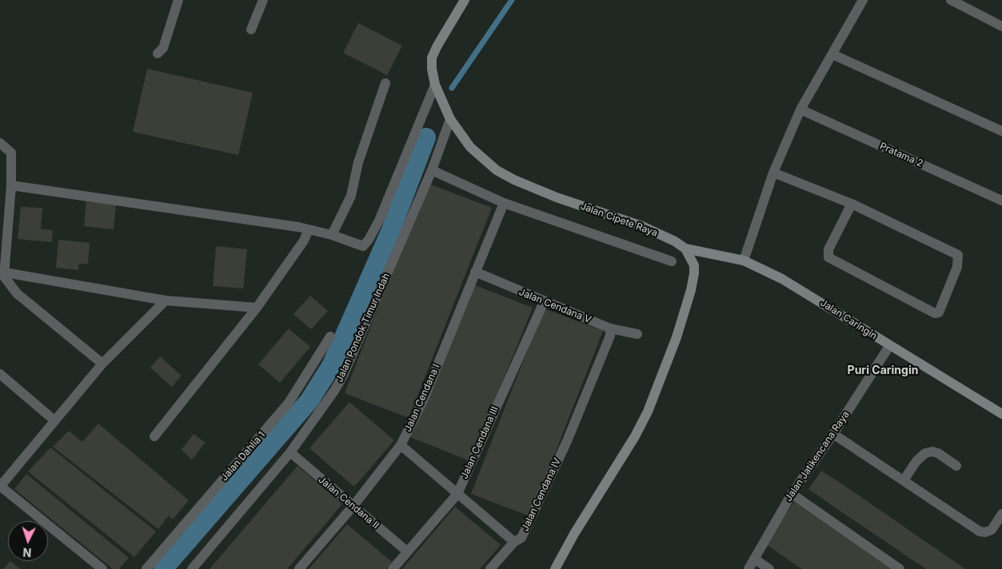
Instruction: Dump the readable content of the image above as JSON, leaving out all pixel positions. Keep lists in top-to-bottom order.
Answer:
{
  "streets": {
    "main road": ["Jalan Cipete Raya", "Jalan Caringin"],
    "street": [
      "Pratama 2",
      "Jalan Cendana V",
      "Jalan Pondok Timur Indah",
      "Jalan Cendana I",
      "Jalan Cendana III",
      "Jalan Dahlia 1",
      "Jalan Jatikencana Raya",
      "Jalan Cendana IV",
      "Jalan Cendana II"
    ]
  },
  "crossings": [
    ["Jalan Cipete Raya", "Jalan Caringin"],
    ["Jalan Cipete Raya", "Jalan Pondok Timur Indah"],
    ["Jalan Cendana V", "Jalan Cendana I"],
    ["Jalan Cendana V", "Jalan Cendana III"],
    ["Jalan Cendana V", "Jalan Cendana IV"],
    ["Jalan Caringin", "Jalan Jatikencana Raya"],
    ["Jalan Pondok Timur Indah", "Jalan Cendana II"],
    ["Jalan Cendana I", "Jalan Cendana IV"],
    ["Jalan Cendana I", "Jalan Cendana II"],
    ["Jalan Cendana III", "Jalan Cendana IV"],
    ["Jalan Cendana III", "Jalan Cendana II"]
  ],
  "districts": ["Puri Caringin"],
  "north": "bottom"
}
